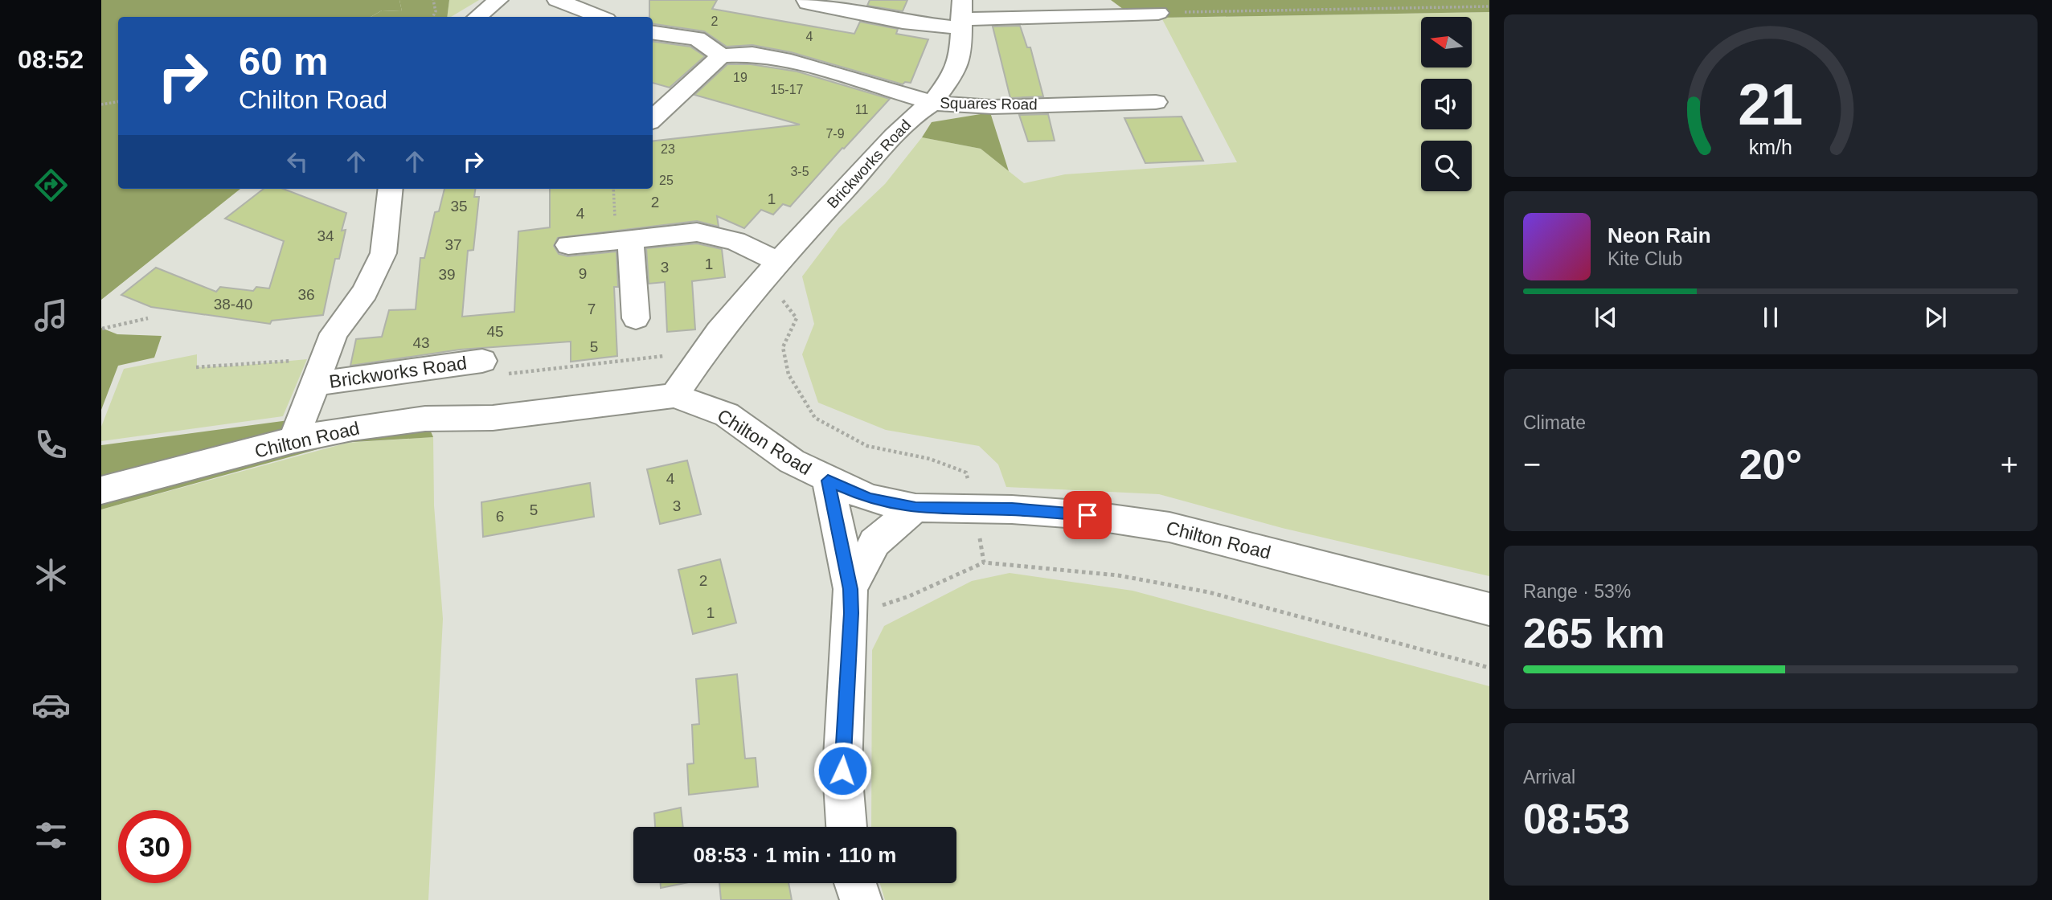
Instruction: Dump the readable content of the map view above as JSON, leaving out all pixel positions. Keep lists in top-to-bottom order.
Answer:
{
  "streets": {
    "street": ["Squares Road", "Brickworks Road", "Chilton Road"]
  },
  "crossings": [
    ["Squares Road", "Brickworks Road"],
    ["Brickworks Road", "Chilton Road"]
  ],
  "house_numbers": [
    "2",
    "4",
    "19",
    "15-17",
    "11",
    "7-9",
    "23",
    "3-5",
    "25",
    "1",
    "2",
    "35",
    "4",
    "34",
    "37",
    "1",
    "3",
    "9",
    "39",
    "36",
    "38-40",
    "7",
    "45",
    "43",
    "5",
    "4",
    "3",
    "5",
    "6",
    "2",
    "1"
  ],
  "north": "left",
  "page": {
    "tabs": "08:52",
    "turn": ["60 m", "Chilton Road"],
    "song": ["Neon Rain", "Kite Club"],
    "tile": [
      "Climate",
      ["Range · 53%", "265 km"],
      ["Arrival", "08:53"]
    ],
    "heat": ["−", "20°", "+"],
    "limit": "30",
    "trip": "08:53 · 1 min · 110 m",
    "gauge": ["21", "km/h"]
  }
}
